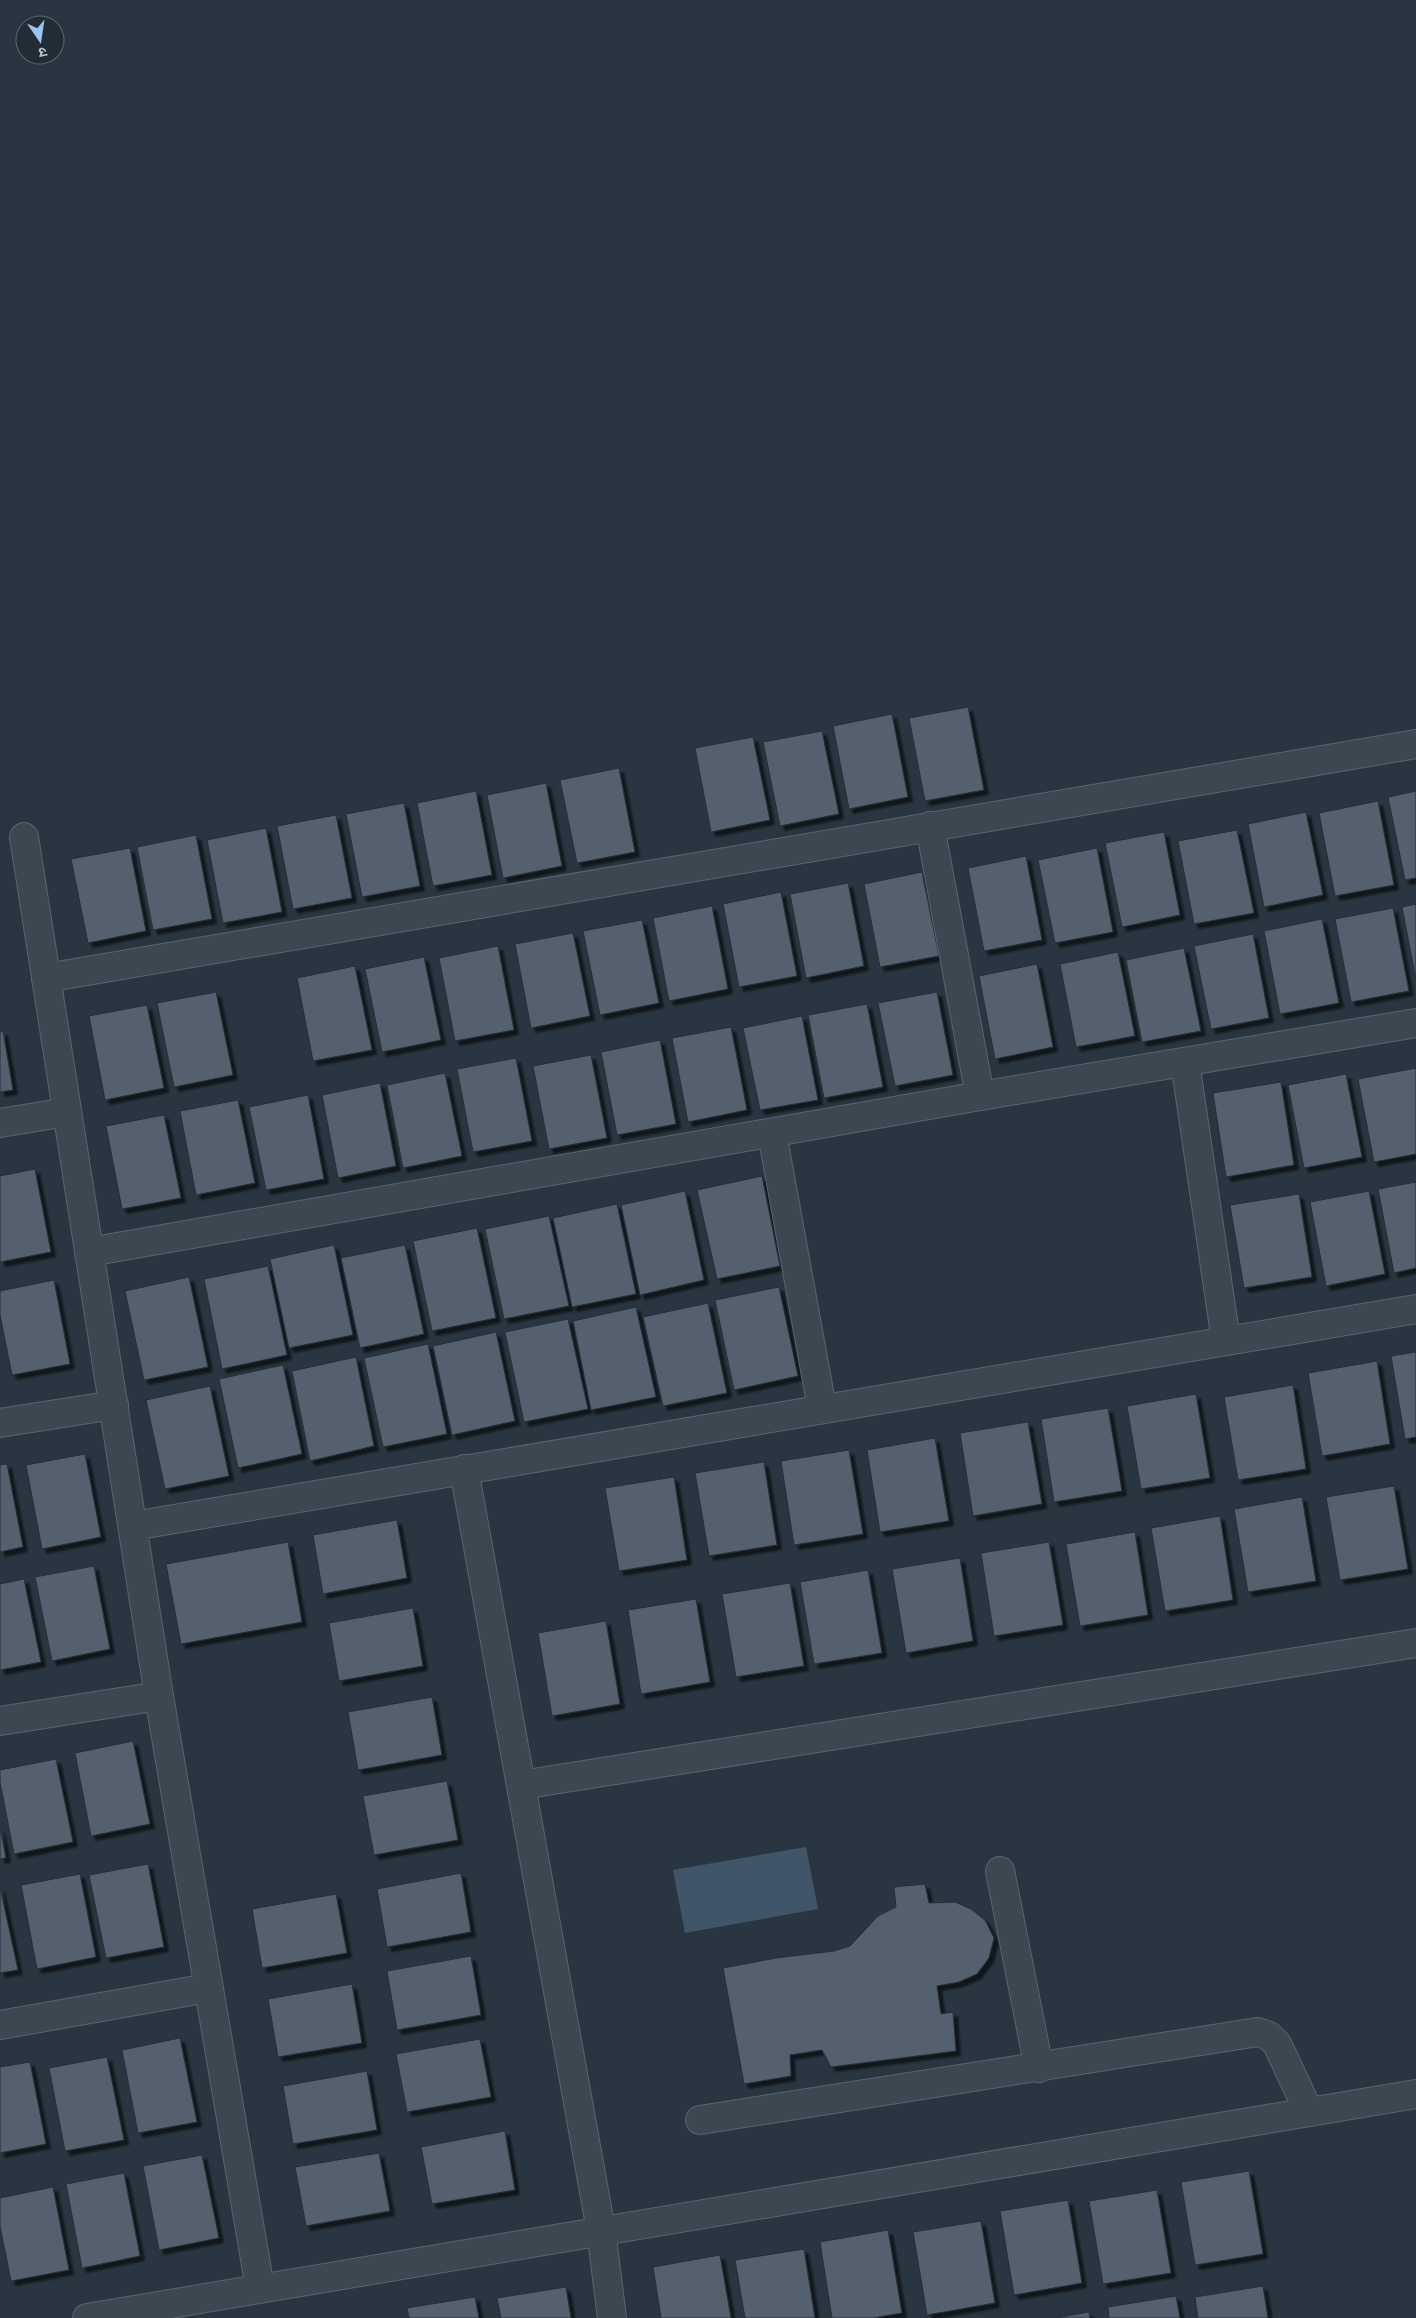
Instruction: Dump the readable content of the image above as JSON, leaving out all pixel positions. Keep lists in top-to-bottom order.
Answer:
{
  "north": "bottom"
}
